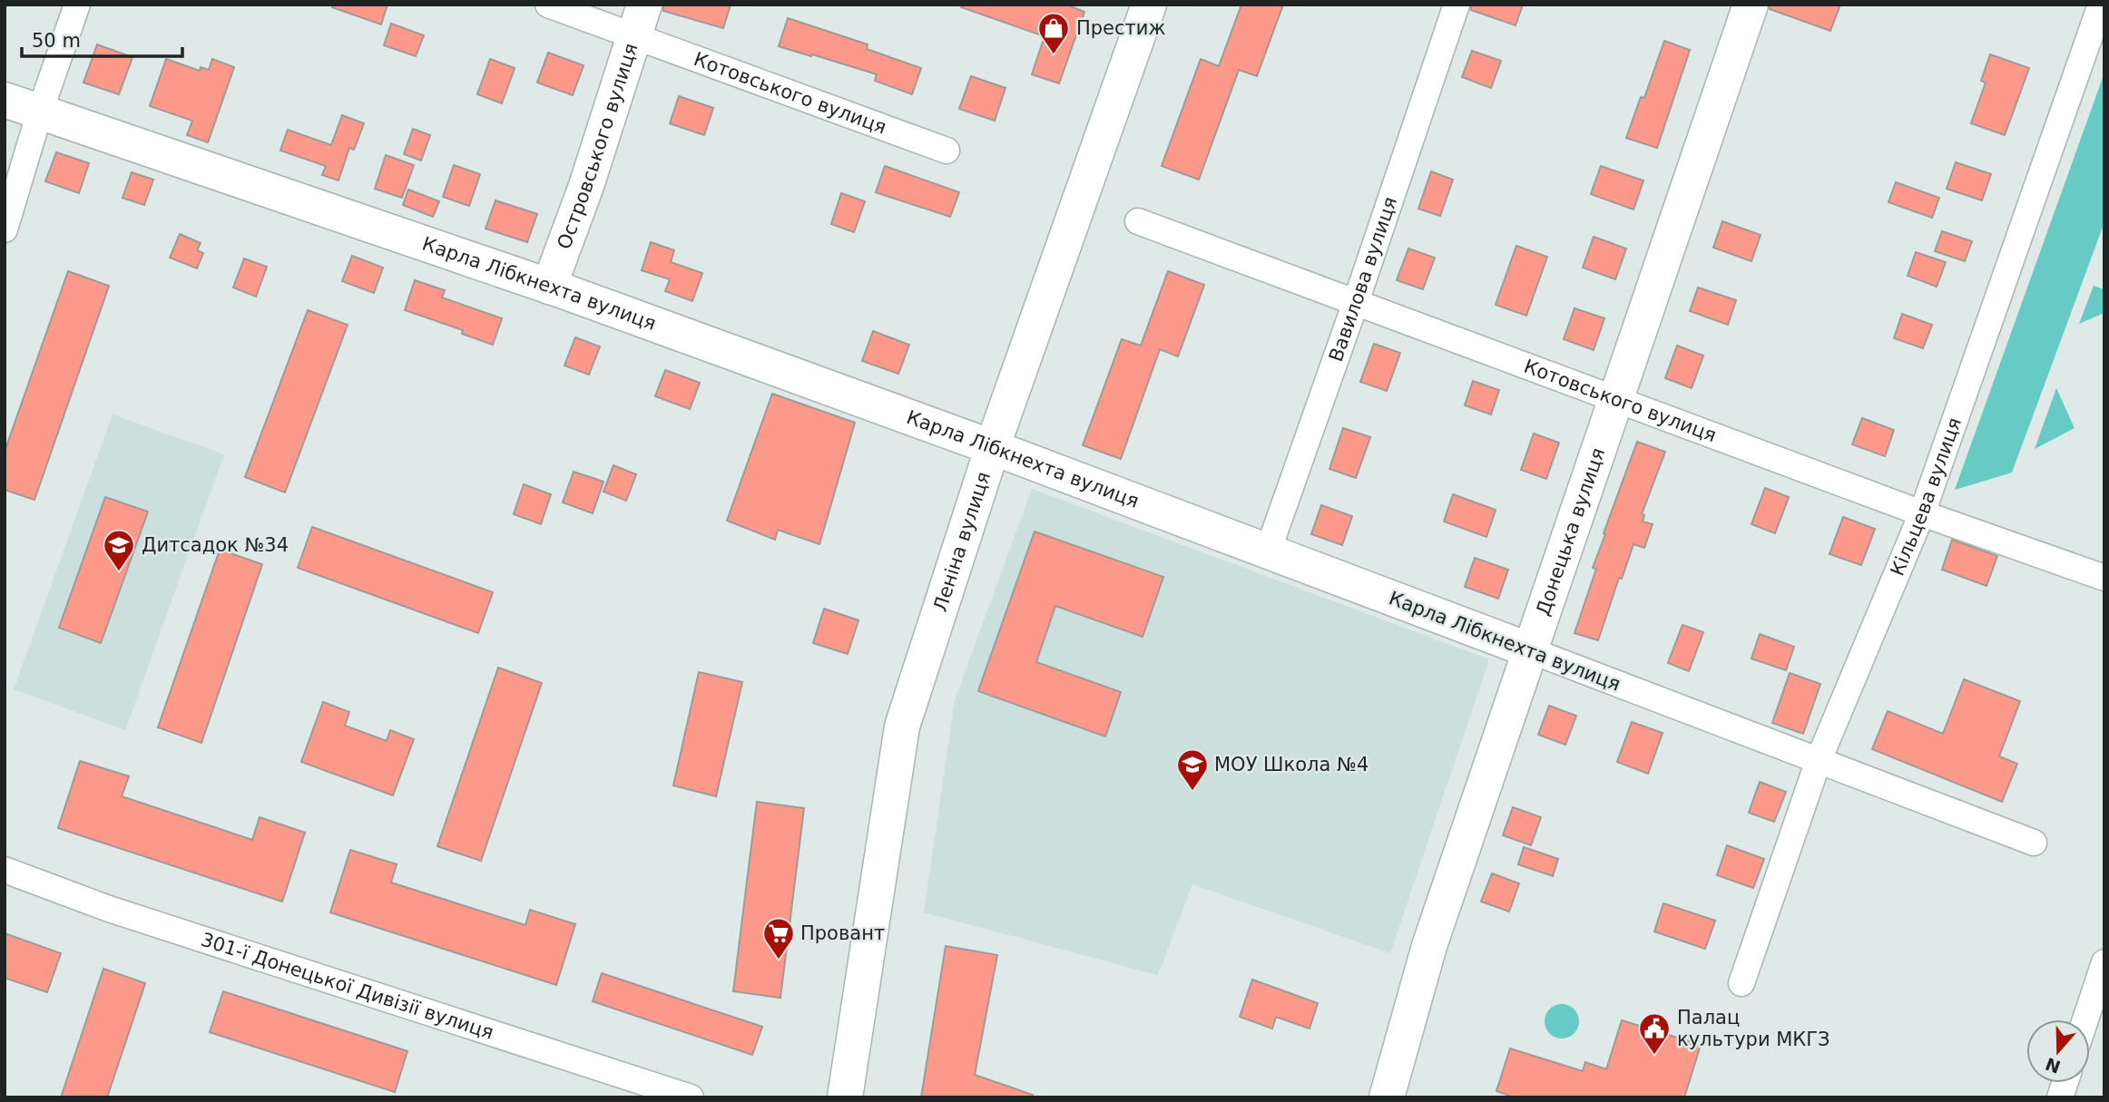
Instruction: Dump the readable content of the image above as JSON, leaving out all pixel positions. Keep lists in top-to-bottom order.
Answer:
{
  "streets": {
    "street": [
      "Котовського вулиця",
      "Островського вулиця",
      "Вавилова вулиця",
      "Карла Лібкнехта вулиця",
      "Кільцева вулиця",
      "Донецька вулиця",
      "Леніна вулиця",
      "301-ї Донецької Дивізії вулиця"
    ]
  },
  "crossings": [
    ["Котовського вулиця", "Островського вулиця"],
    ["Котовського вулиця", "Вавилова вулиця"],
    ["Котовського вулиця", "Кільцева вулиця"],
    ["Котовського вулиця", "Донецька вулиця"],
    ["Островського вулиця", "Карла Лібкнехта вулиця"],
    ["Вавилова вулиця", "Карла Лібкнехта вулиця"],
    ["Карла Лібкнехта вулиця", "Кільцева вулиця"],
    ["Карла Лібкнехта вулиця", "Донецька вулиця"],
    ["Карла Лібкнехта вулиця", "Леніна вулиця"]
  ],
  "places": {
    "shop": ["Престиж"],
    "school or university": ["Дитсадок №34", "МОУ Школа №4"],
    "supermarket": ["Провант"],
    "public building": ["Палац культури МКГЗ"]
  },
  "scale_bar": "50 m",
  "north": "bottom"
}
